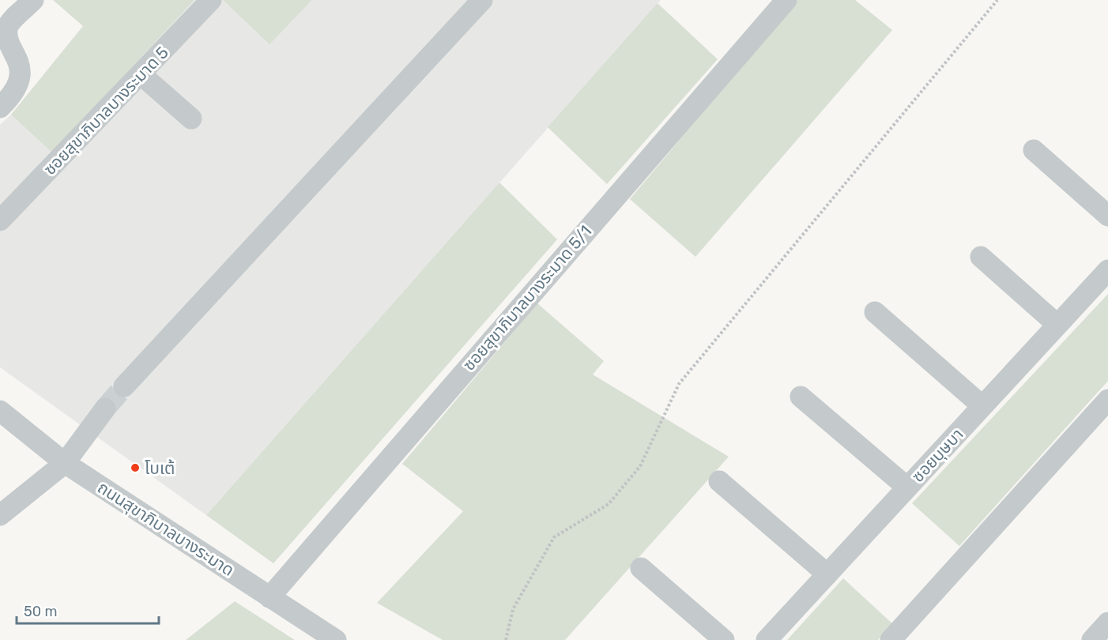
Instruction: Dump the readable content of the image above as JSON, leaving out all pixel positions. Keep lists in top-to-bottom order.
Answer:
{
  "streets": {
    "street": [
      "ซอยสุขาภิบาลบางระมาด 5",
      "ซอยสุขาภิบาลบางระมาด 5/1",
      "ซอยบุษบา",
      "ถนนสุขาภิบาลบางระมาด"
    ]
  },
  "crossings": [
    ["ซอยสุขาภิบาลบางระมาด 5/1", "ถนนสุขาภิบาลบางระมาด"]
  ],
  "places": ["โบเต้"],
  "scale_bar": "50 m"
}
